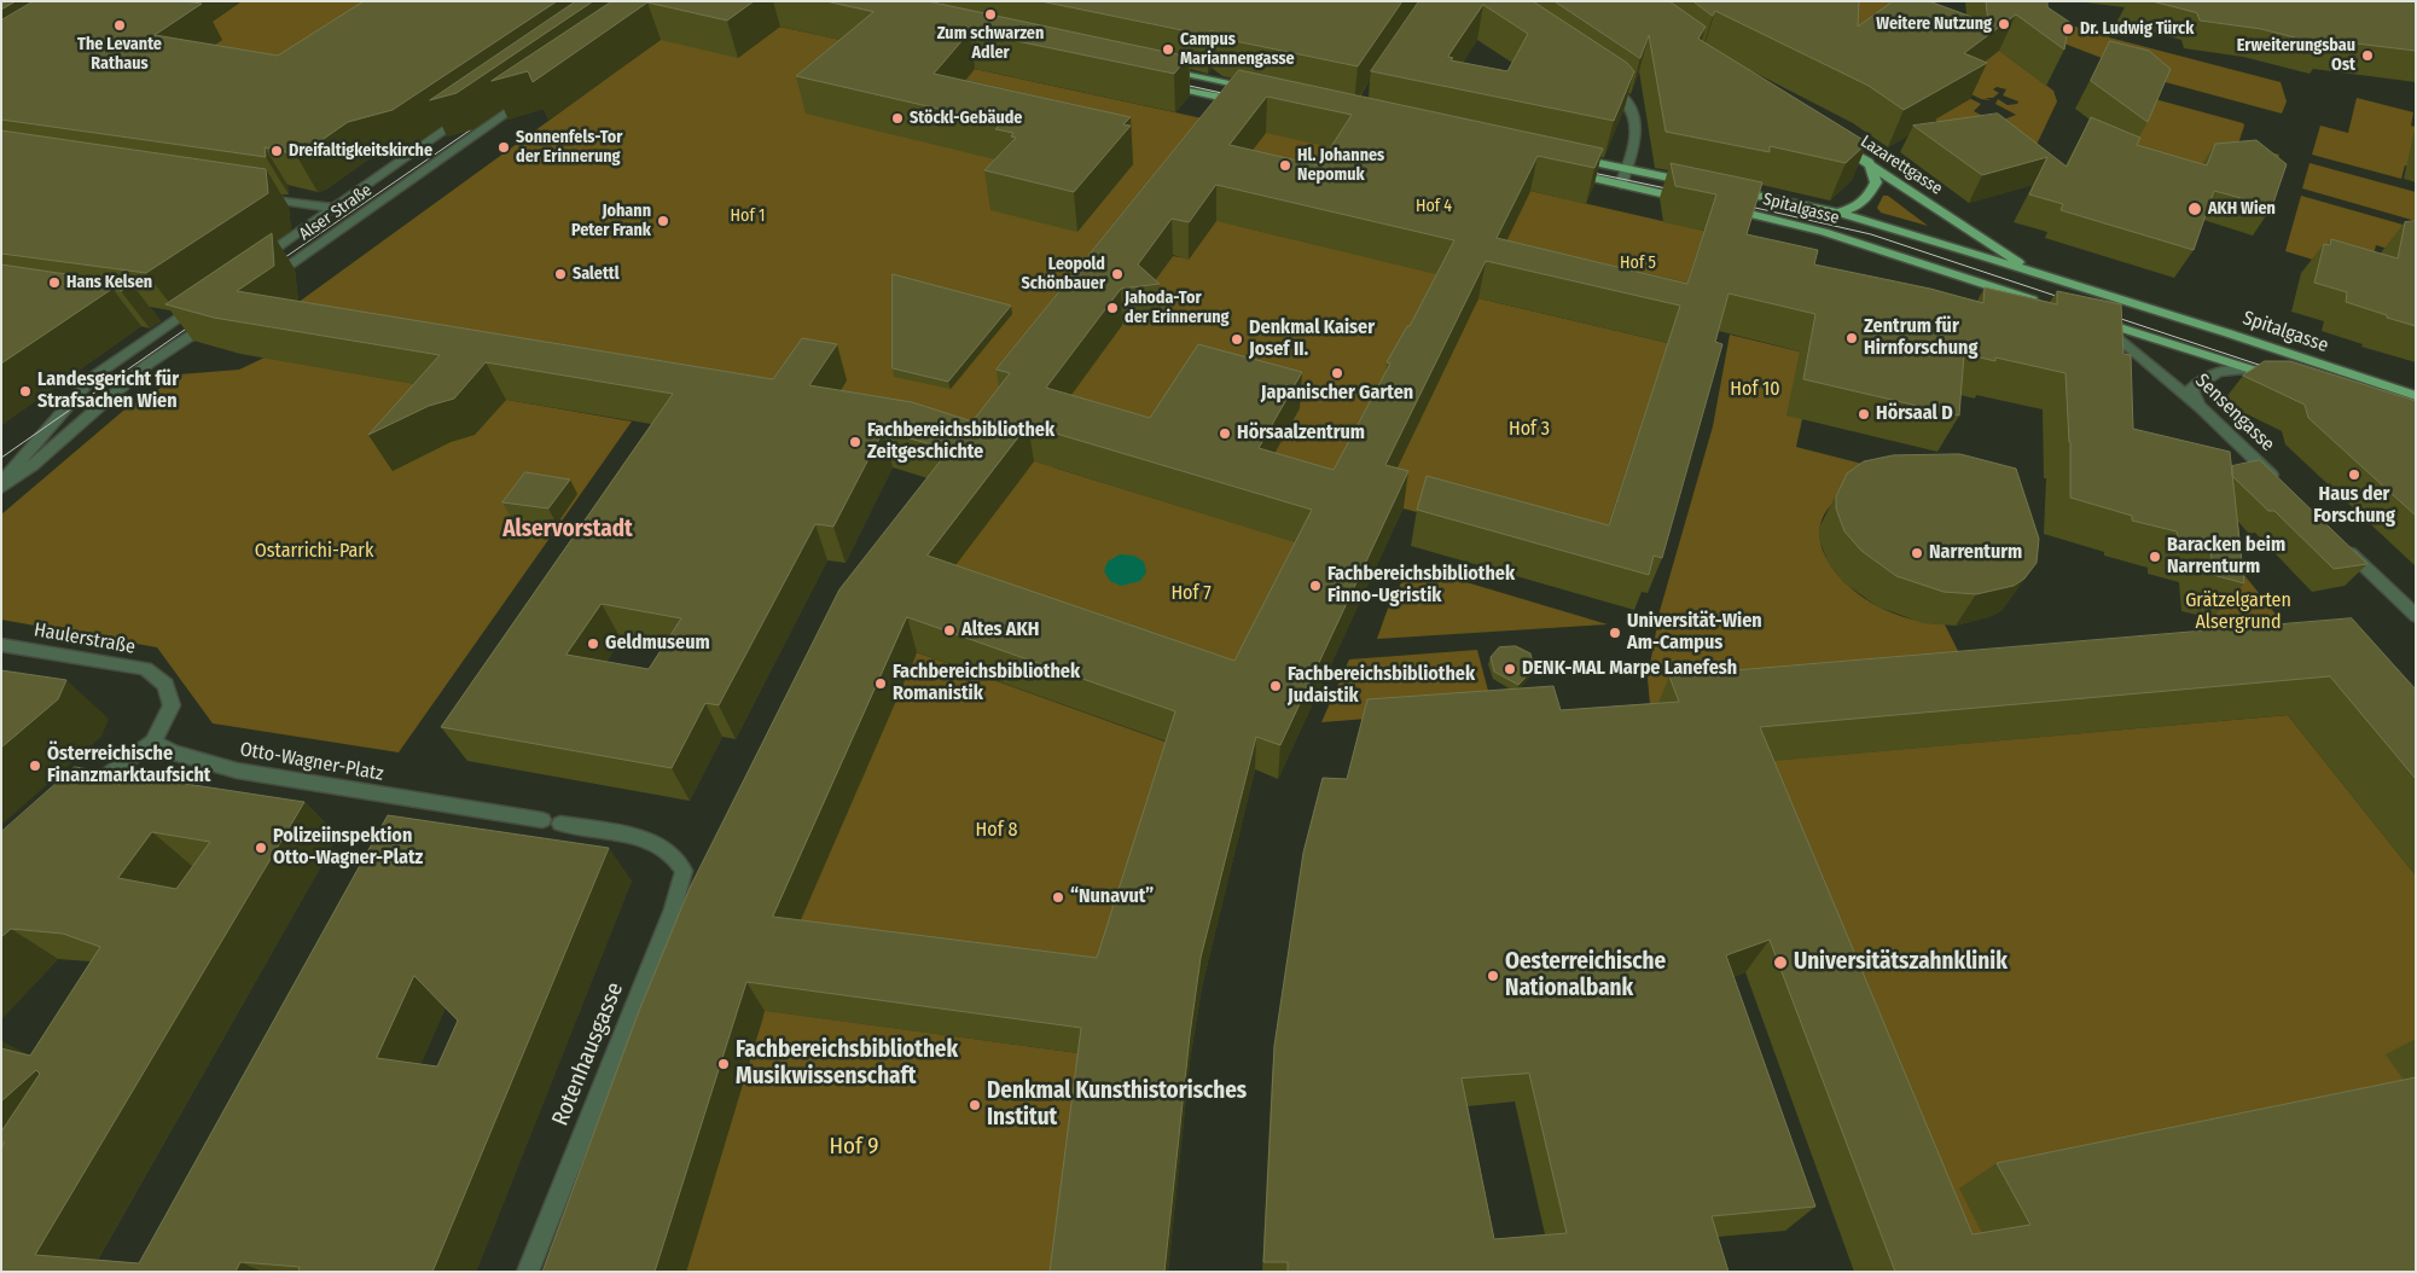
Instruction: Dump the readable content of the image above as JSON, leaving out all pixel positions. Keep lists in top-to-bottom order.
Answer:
{
  "streets": {
    "main road": ["Lazarettgasse", "Spitalgasse"],
    "street": [
      "Alser Straße",
      "Sensengasse",
      "Haulerstraße",
      "Otto-Wagner-Platz",
      "Rotenhausgasse"
    ]
  },
  "crossings": [
    ["Lazarettgasse", "Spitalgasse"],
    ["Haulerstraße", "Otto-Wagner-Platz"]
  ],
  "districts": ["Alservorstadt"],
  "parks": [
    "Hof 4",
    "Hof 1",
    "Hof 5",
    "Hof 10",
    "Hof 3",
    "Ostarrichi-Park",
    "Hof 7",
    "Grätzelgarten Alsergrund",
    "Hof 8",
    "Hof 9"
  ],
  "places": [
    "Zum schwarzen Adler",
    "Weitere Nutzung",
    "The Levante Rathaus",
    "Dr. Ludwig Türck",
    "Campus Mariannengasse",
    "Erweiterungsbau Ost",
    "Stöckl-Gebäude",
    "Sonnenfels-Tor der Erinnerung",
    "Dreifaltigkeitskirche",
    "Hl. Johannes Nepomuk",
    "AKH Wien",
    "Johann Peter Frank",
    "Salettl",
    "Leopold Schönbauer",
    "Hans Kelsen",
    "Jahoda-Tor der Erinnerung",
    "Zentrum für Hirnforschung",
    "Denkmal Kaiser Josef II.",
    "Japanischer Garten",
    "Landesgericht für Strafsachen Wien",
    "Hörsaal D",
    "Hörsaalzentrum",
    "Fachbereichsbibliothek Zeitgeschichte",
    "Haus der Forschung",
    "Narrenturm",
    "Baracken beim Narrenturm",
    "Fachbereichsbibliothek Finno-Ugristik",
    "Altes AKH",
    "Universität-Wien Am-Campus",
    "Geldmuseum",
    "DENK-MAL Marpe Lanefesh",
    "Fachbereichsbibliothek Romanistik",
    "Fachbereichsbibliothek Judaistik",
    "Österreichische Finanzmarktaufsicht",
    "Polizeiinspektion Otto-Wagner-Platz",
    "“Nunavut”",
    "Universitätszahnklinik",
    "Oesterreichische Nationalbank",
    "Fachbereichsbibliothek Musikwissenschaft",
    "Denkmal Kunsthistorisches Institut"
  ]
}
